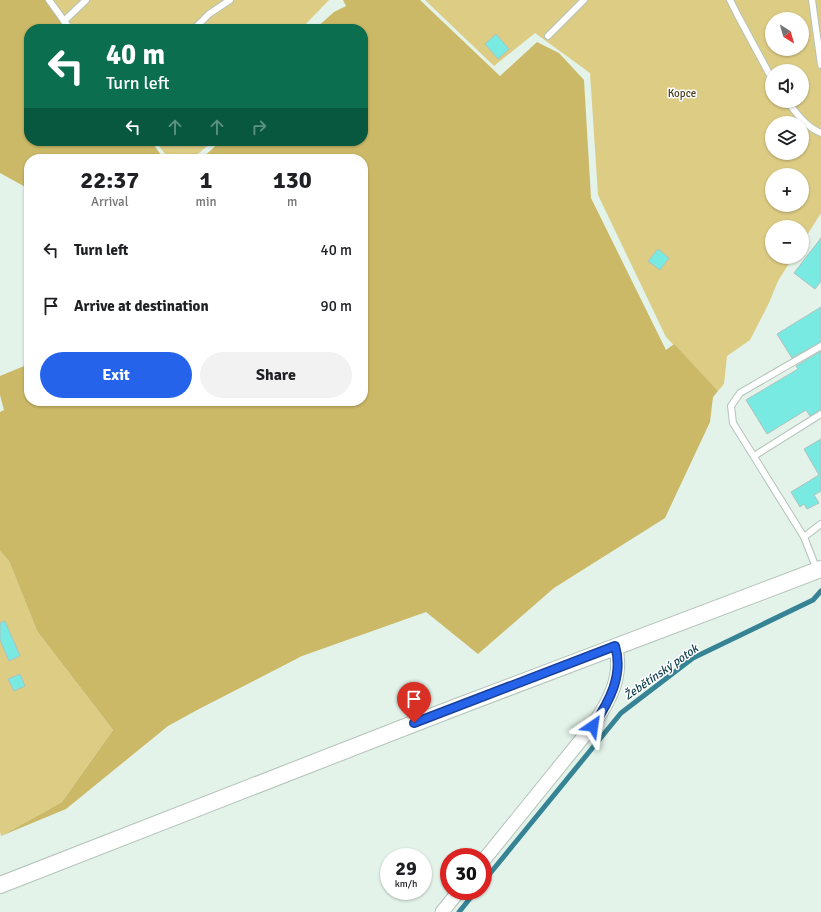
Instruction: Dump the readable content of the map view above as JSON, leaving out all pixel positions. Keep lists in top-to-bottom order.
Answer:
{
  "water": ["Žebětínský potok"],
  "parks": ["Kopce"],
  "north": "bottom right",
  "page": {
    "map_buttons": ["+", "−"],
    "turn": ["40 m", "Turn left"],
    "eta": [
      "22:37",
      "Arrival",
      "1",
      "min",
      "130",
      "m"
    ],
    "list": [
      {
        "name": "Turn left",
        "value": "40 m"
      },
      {
        "name": "Arrive at destination",
        "value": "90 m"
      }
    ],
    "buttons": ["Exit", "Share"],
    "speed": "29 km/h",
    "limit": "30"
  }
}
